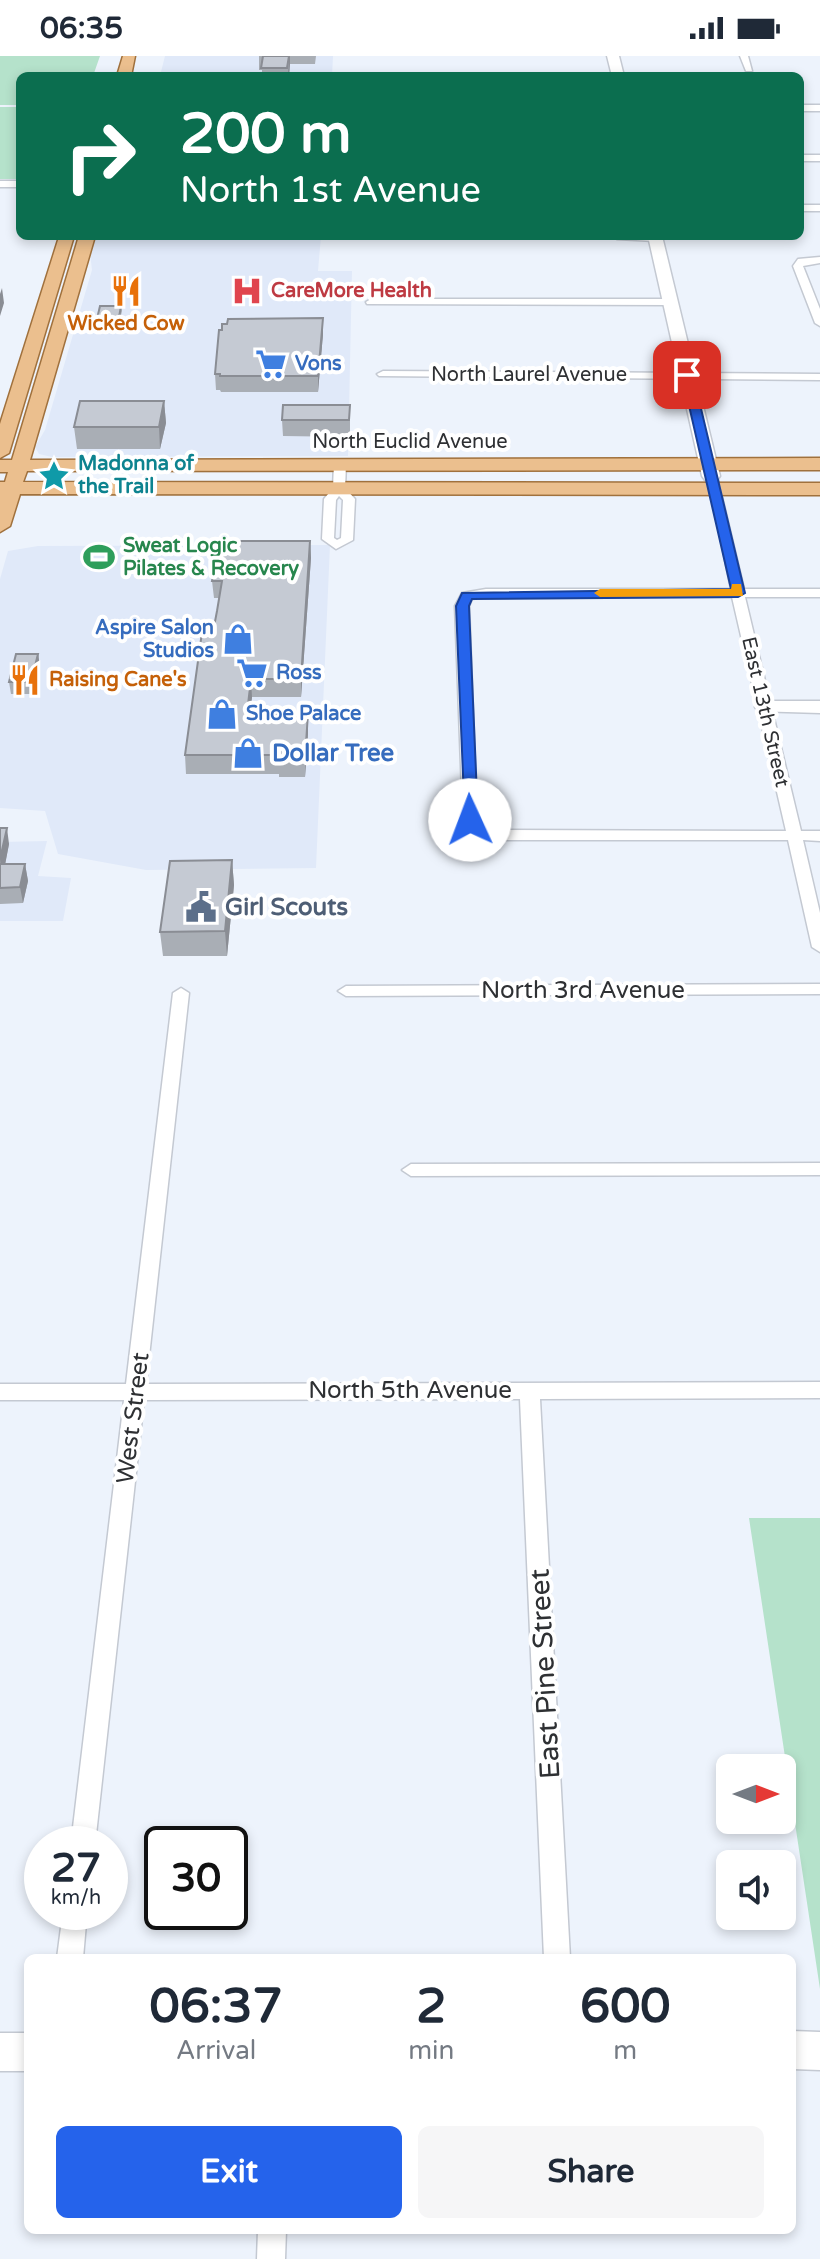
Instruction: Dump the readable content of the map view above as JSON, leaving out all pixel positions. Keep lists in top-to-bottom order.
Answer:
{
  "streets": {
    "main road": ["North Euclid Avenue"],
    "street": [
      "North Laurel Avenue",
      "East 13th Street",
      "North 3rd Avenue",
      "North 5th Avenue",
      "West Street",
      "East Pine Street"
    ]
  },
  "crossings": [
    ["North Euclid Avenue", "East 13th Street"],
    ["North 5th Avenue", "West Street"],
    ["North 5th Avenue", "East Pine Street"]
  ],
  "places": {
    "restaurant": ["Wicked Cow", "Raising Cane's"],
    "hospital": ["CareMore Health"],
    "supermarket": ["Vons", "Ross"],
    "place": ["Madonna of the Trail"],
    "sports": ["Sweat Logic Pilates & Recovery"],
    "shop": ["Aspire Salon Studios", "Shoe Palace", "Dollar Tree"],
    "public building": ["Girl Scouts"]
  },
  "north": "right",
  "page": {
    "status": "06:35",
    "turn": ["200 m", "North 1st Avenue"],
    "speed": "27 km/h",
    "limit": "30",
    "eta": [
      "06:37",
      "Arrival",
      "2",
      "min",
      "600",
      "m"
    ],
    "buttons": ["Exit", "Share"]
  }
}
